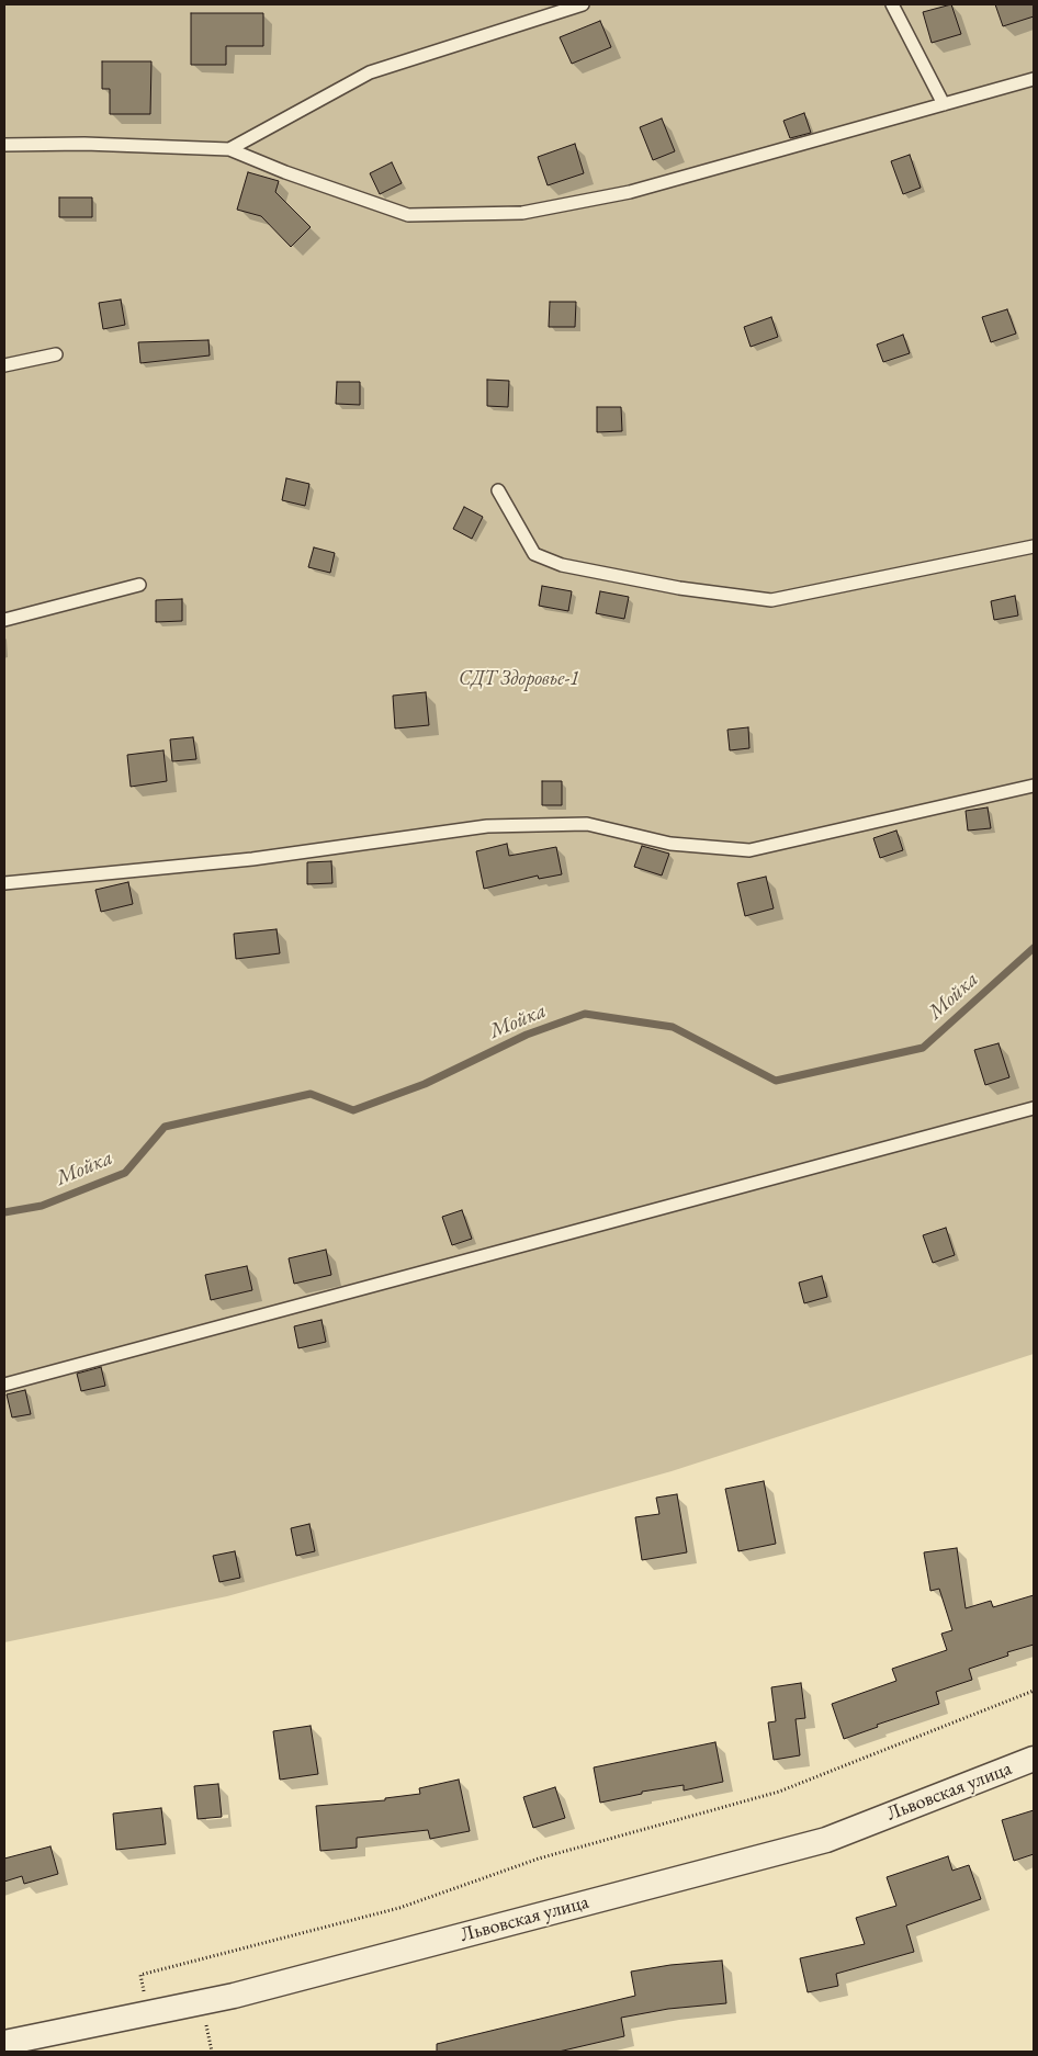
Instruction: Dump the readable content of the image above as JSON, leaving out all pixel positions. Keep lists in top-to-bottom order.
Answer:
{
  "streets": {
    "street": ["Львовская улица"]
  },
  "water": ["Мойка"],
  "parks": ["СДТ Здоровье-1"]
}
